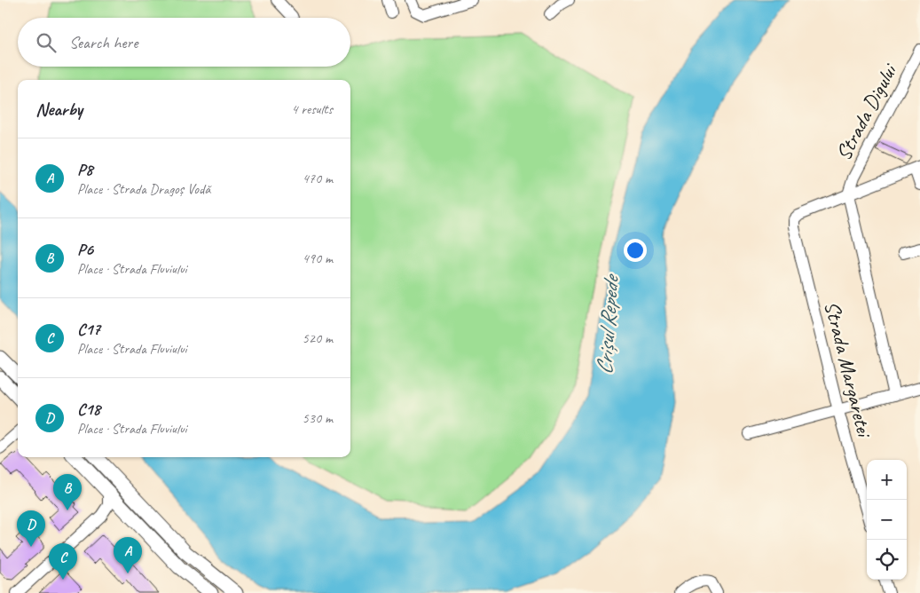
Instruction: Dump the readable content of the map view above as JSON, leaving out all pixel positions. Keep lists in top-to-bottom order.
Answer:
{
  "streets": {
    "street": ["Strada Digului", "Strada Margaretei"]
  },
  "crossings": [
    ["Strada Digului", "Strada Margaretei"]
  ],
  "water": ["Crișul Repede"],
  "page": {
    "search": "Search here",
    "heading": ["Nearby", "4 results"],
    "list": [
      {
        "mark": "A",
        "name": "P8",
        "note": "Place · Strada Dragoș Vodă",
        "value": "470 m"
      },
      {
        "mark": "B",
        "name": "P6",
        "note": "Place · Strada Fluviului",
        "value": "490 m"
      },
      {
        "mark": "C",
        "name": "C17",
        "note": "Place · Strada Fluviului",
        "value": "520 m"
      },
      {
        "mark": "D",
        "name": "C18",
        "note": "Place · Strada Fluviului",
        "value": "530 m"
      }
    ],
    "map_buttons": ["+", "−"],
    "pins": [
      "B",
      "D",
      "A",
      "C"
    ]
  }
}
